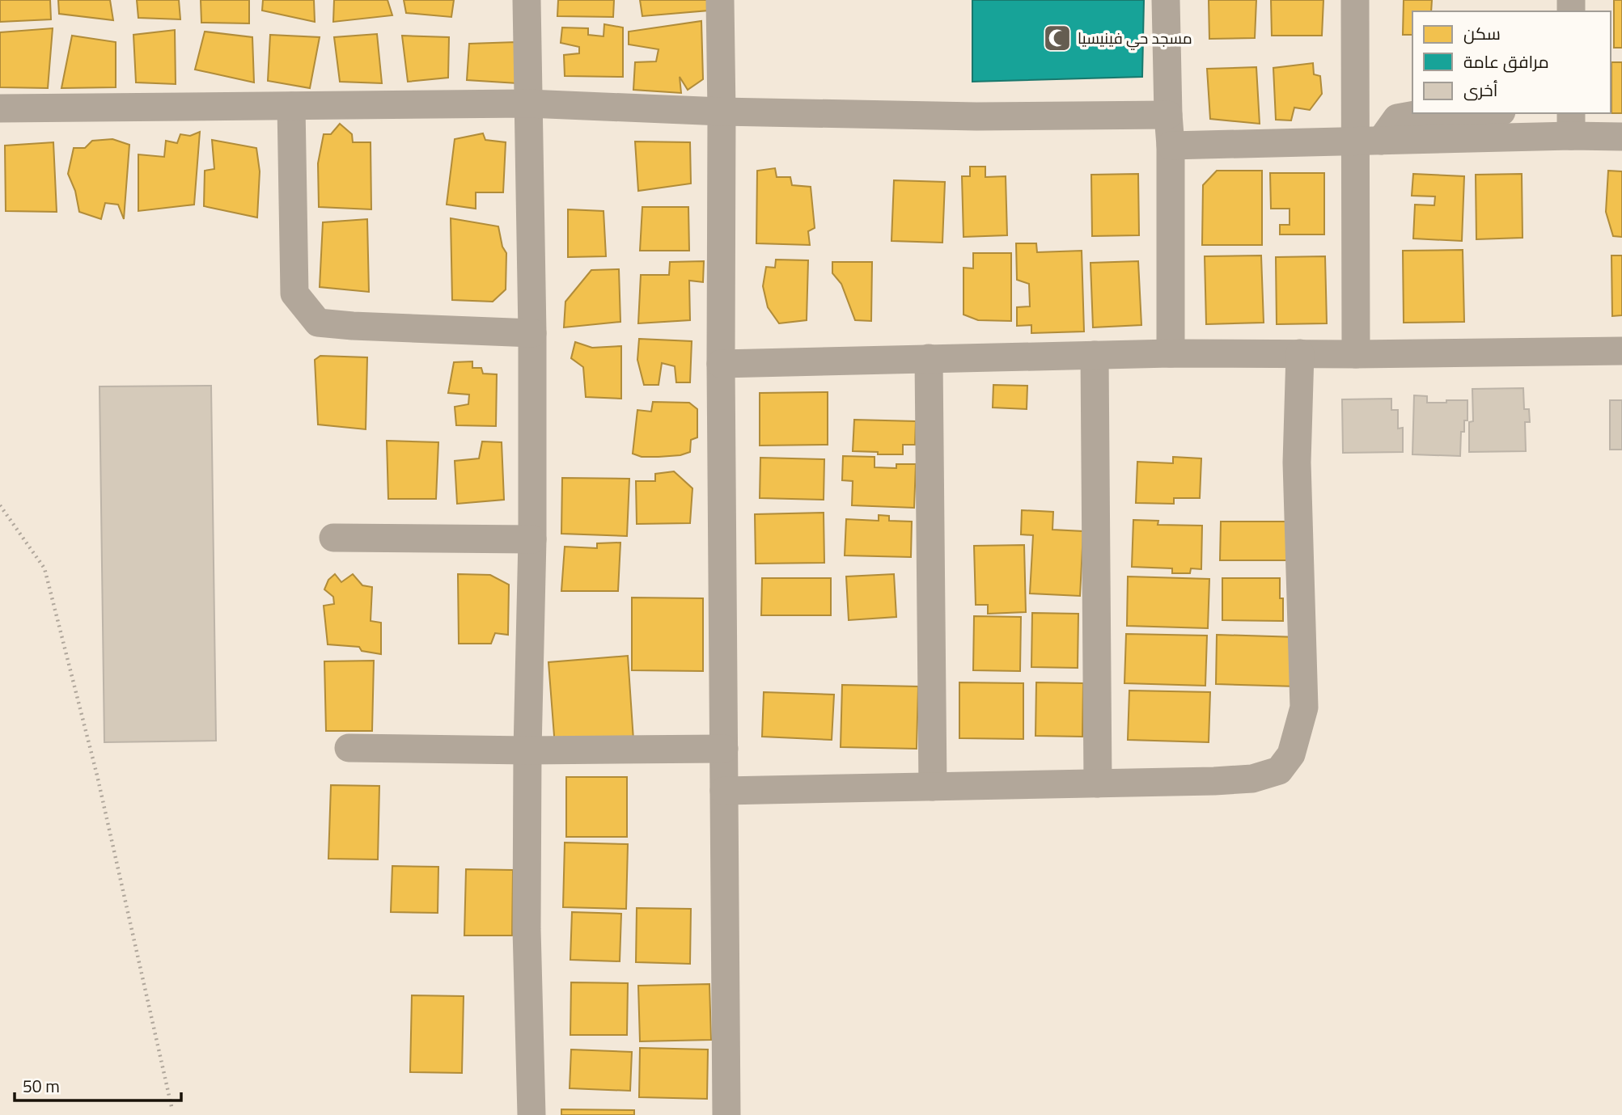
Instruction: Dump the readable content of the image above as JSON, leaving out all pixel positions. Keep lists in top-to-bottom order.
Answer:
{
  "places": {
    "mosque": ["مسجد حي فينيسيا"]
  },
  "legend": ["سكن", "مرافق عامة", "أخرى"],
  "scale_bar": "50 m"
}
